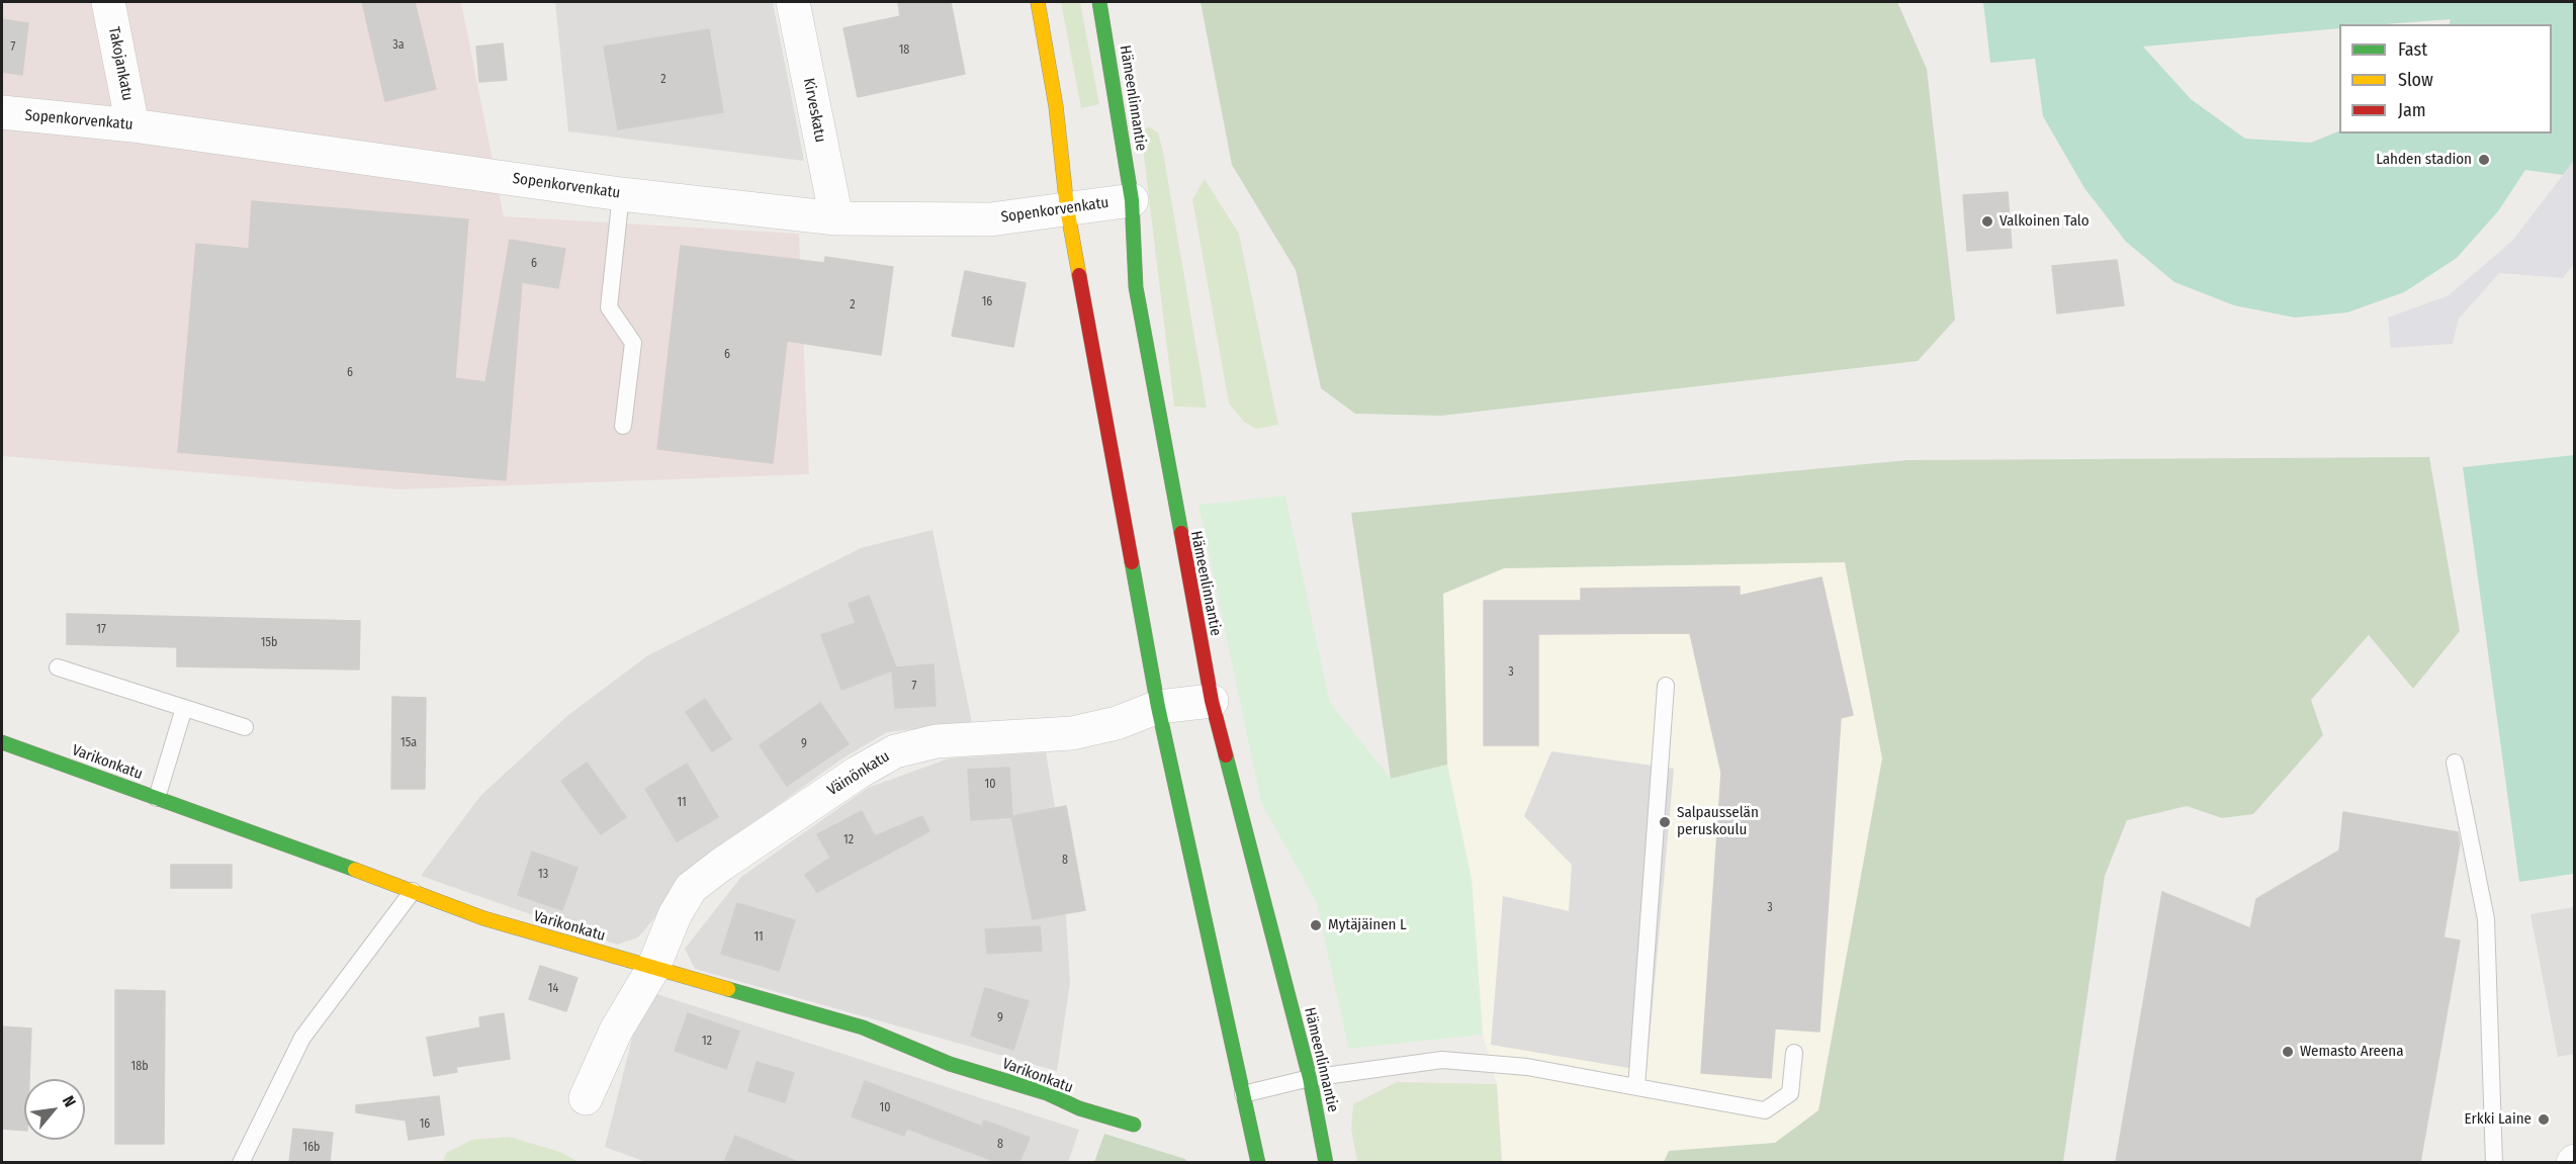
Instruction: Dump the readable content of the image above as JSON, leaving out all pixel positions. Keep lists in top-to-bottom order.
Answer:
{
  "streets": {
    "main road": ["Hämeenlinnantie", "Varikonkatu"],
    "street": [
      "Takojankatu",
      "Kirveskatu",
      "Sopenkorvenkatu",
      "Väinönkatu"
    ]
  },
  "crossings": [
    ["Takojankatu", "Sopenkorvenkatu"],
    ["Hämeenlinnantie", "Sopenkorvenkatu"],
    ["Hämeenlinnantie", "Väinönkatu"],
    ["Kirveskatu", "Sopenkorvenkatu"],
    ["Varikonkatu", "Väinönkatu"]
  ],
  "places": [
    "Lahden stadion",
    "Valkoinen Talo",
    "Salpausselän peruskoulu",
    "Mytäjäinen L",
    "Wemasto Areena",
    "Erkki Laine"
  ],
  "house_numbers": [
    "3a",
    "7",
    "18",
    "2",
    "6",
    "16",
    "2",
    "6",
    "6",
    "17",
    "15b",
    "3",
    "7",
    "15a",
    "9",
    "10",
    "11",
    "12",
    "8",
    "13",
    "3",
    "11",
    "14",
    "9",
    "12",
    "18b",
    "10",
    "16",
    "8",
    "16b"
  ],
  "legend": ["Fast", "Slow", "Jam"],
  "north": "top right"
}
